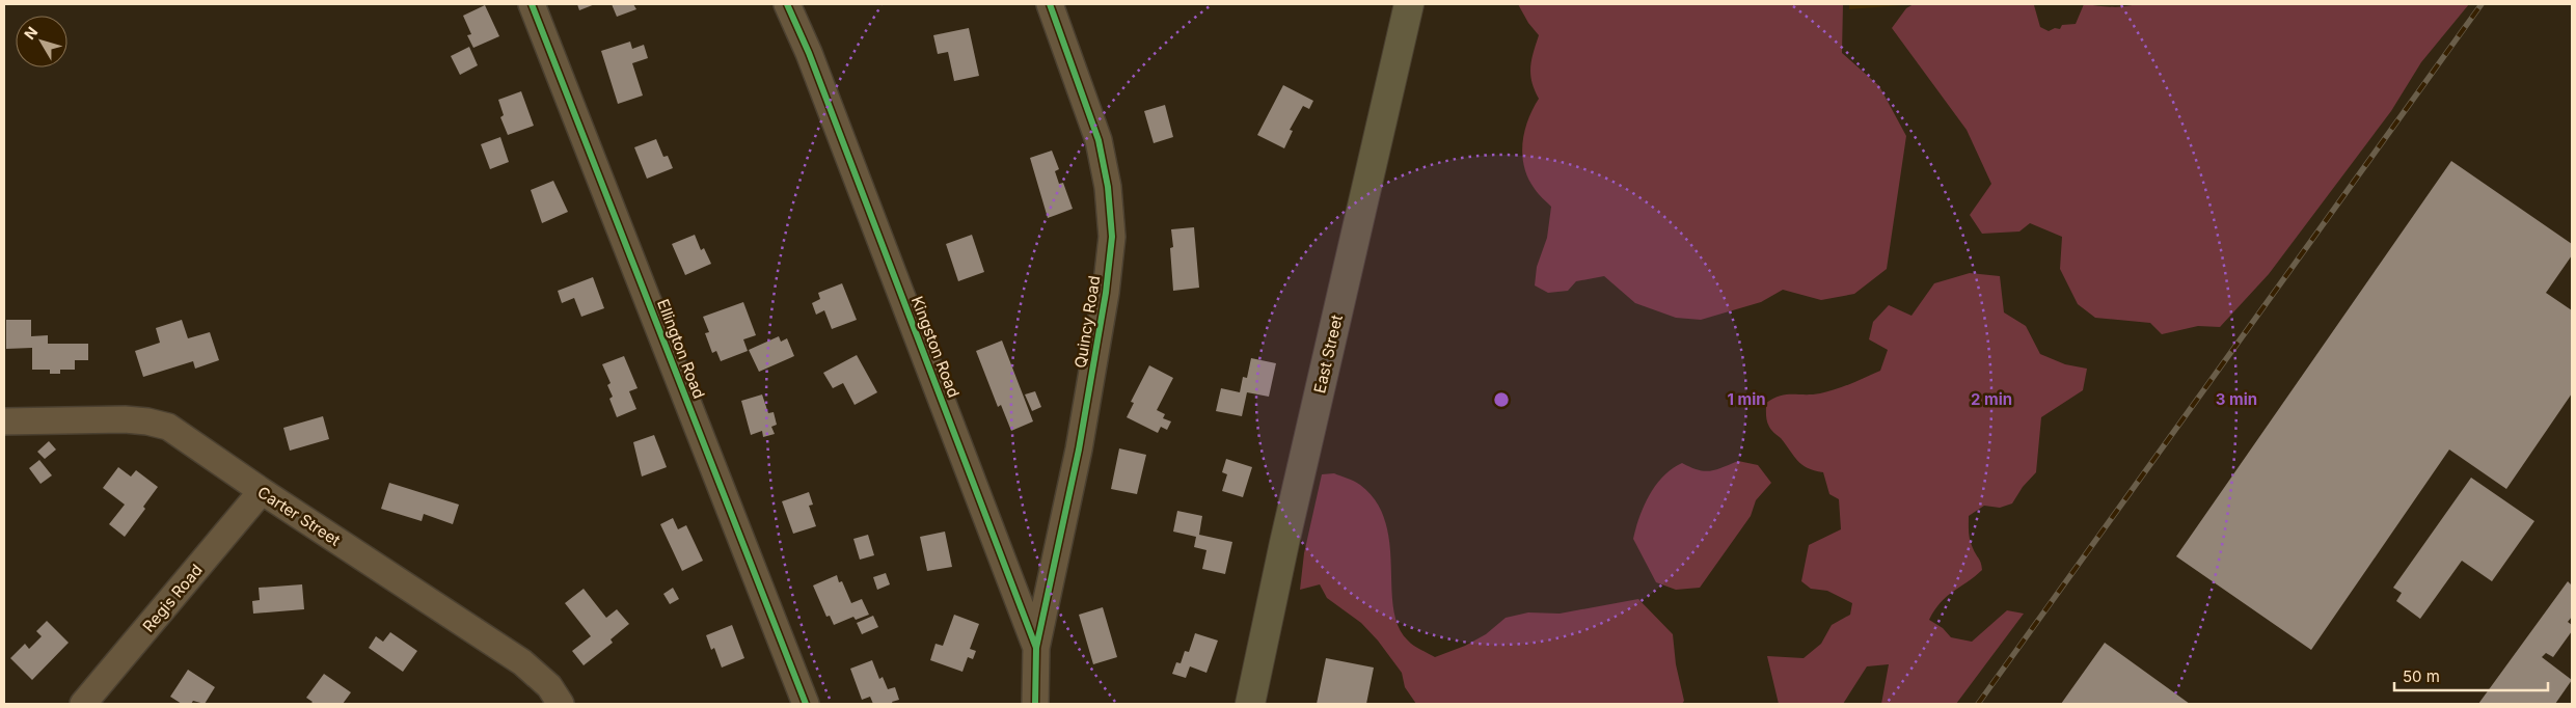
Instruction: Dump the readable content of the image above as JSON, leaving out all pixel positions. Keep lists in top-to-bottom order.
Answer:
{
  "streets": {
    "main road": ["East Street"],
    "street": [
      "Quincy Road",
      "Kingston Road",
      "Ellington Road",
      "Carter Street",
      "Regis Road"
    ]
  },
  "crossings": [
    ["Quincy Road", "Kingston Road"],
    ["Carter Street", "Regis Road"]
  ],
  "scale_bar": "50 m",
  "north": "top left",
  "rings": ["1 min", "2 min", "3 min"]
}
